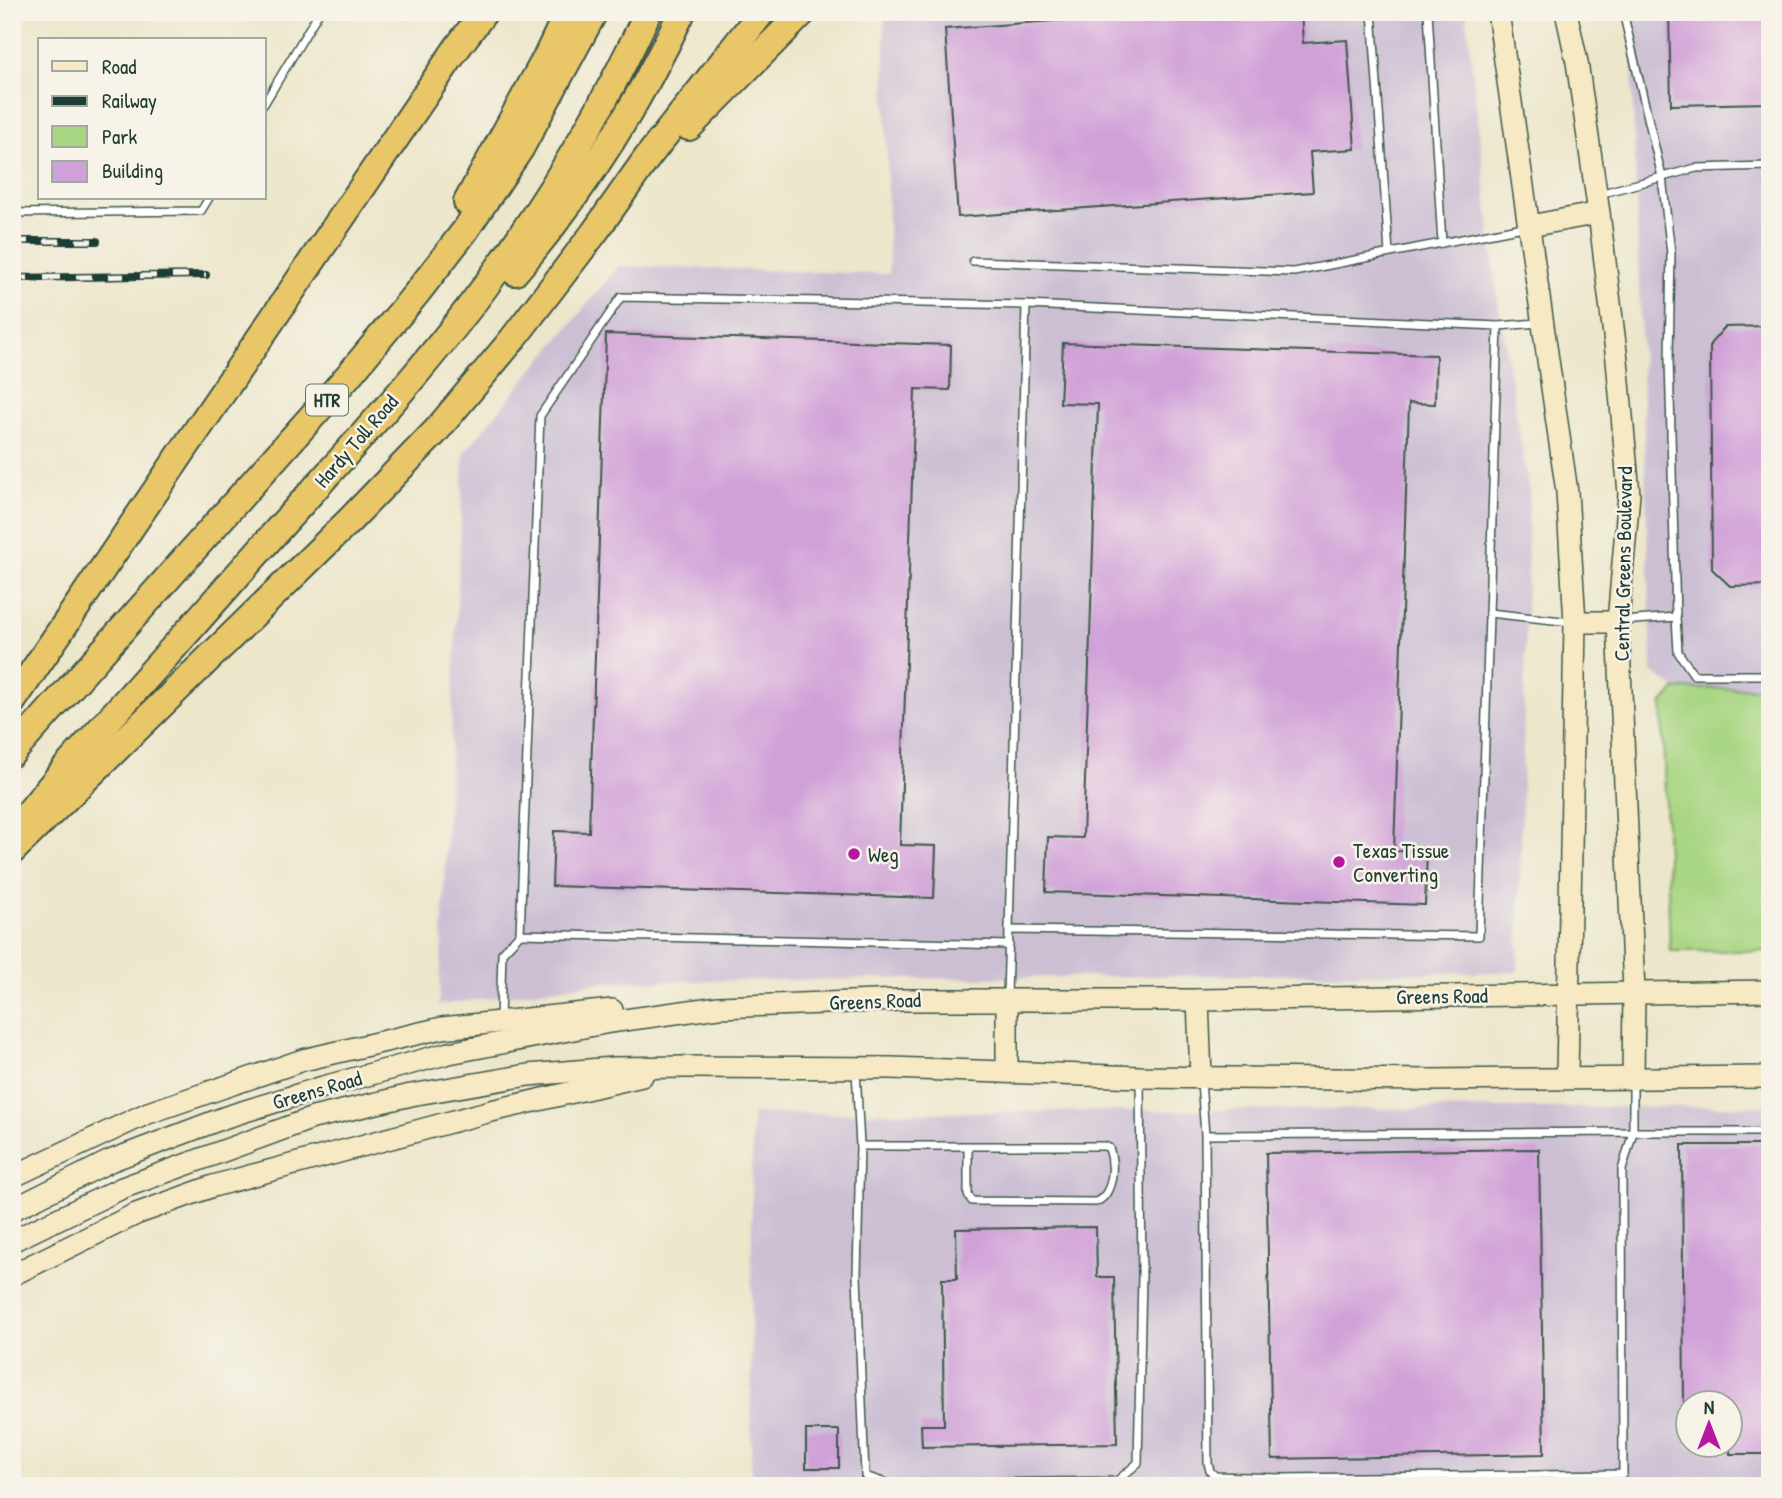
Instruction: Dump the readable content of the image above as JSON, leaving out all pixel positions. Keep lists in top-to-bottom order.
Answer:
{
  "streets": {
    "highway": ["HTR", "Hardy Toll Road"],
    "main road": ["Central Greens Boulevard", "Greens Road"]
  },
  "crossings": [
    ["Central Greens Boulevard", "Greens Road"]
  ],
  "places": ["Weg", "Texas Tissue Converting"],
  "legend": [
    "Road",
    "Railway",
    "Park",
    "Building"
  ],
  "north": "top"
}
